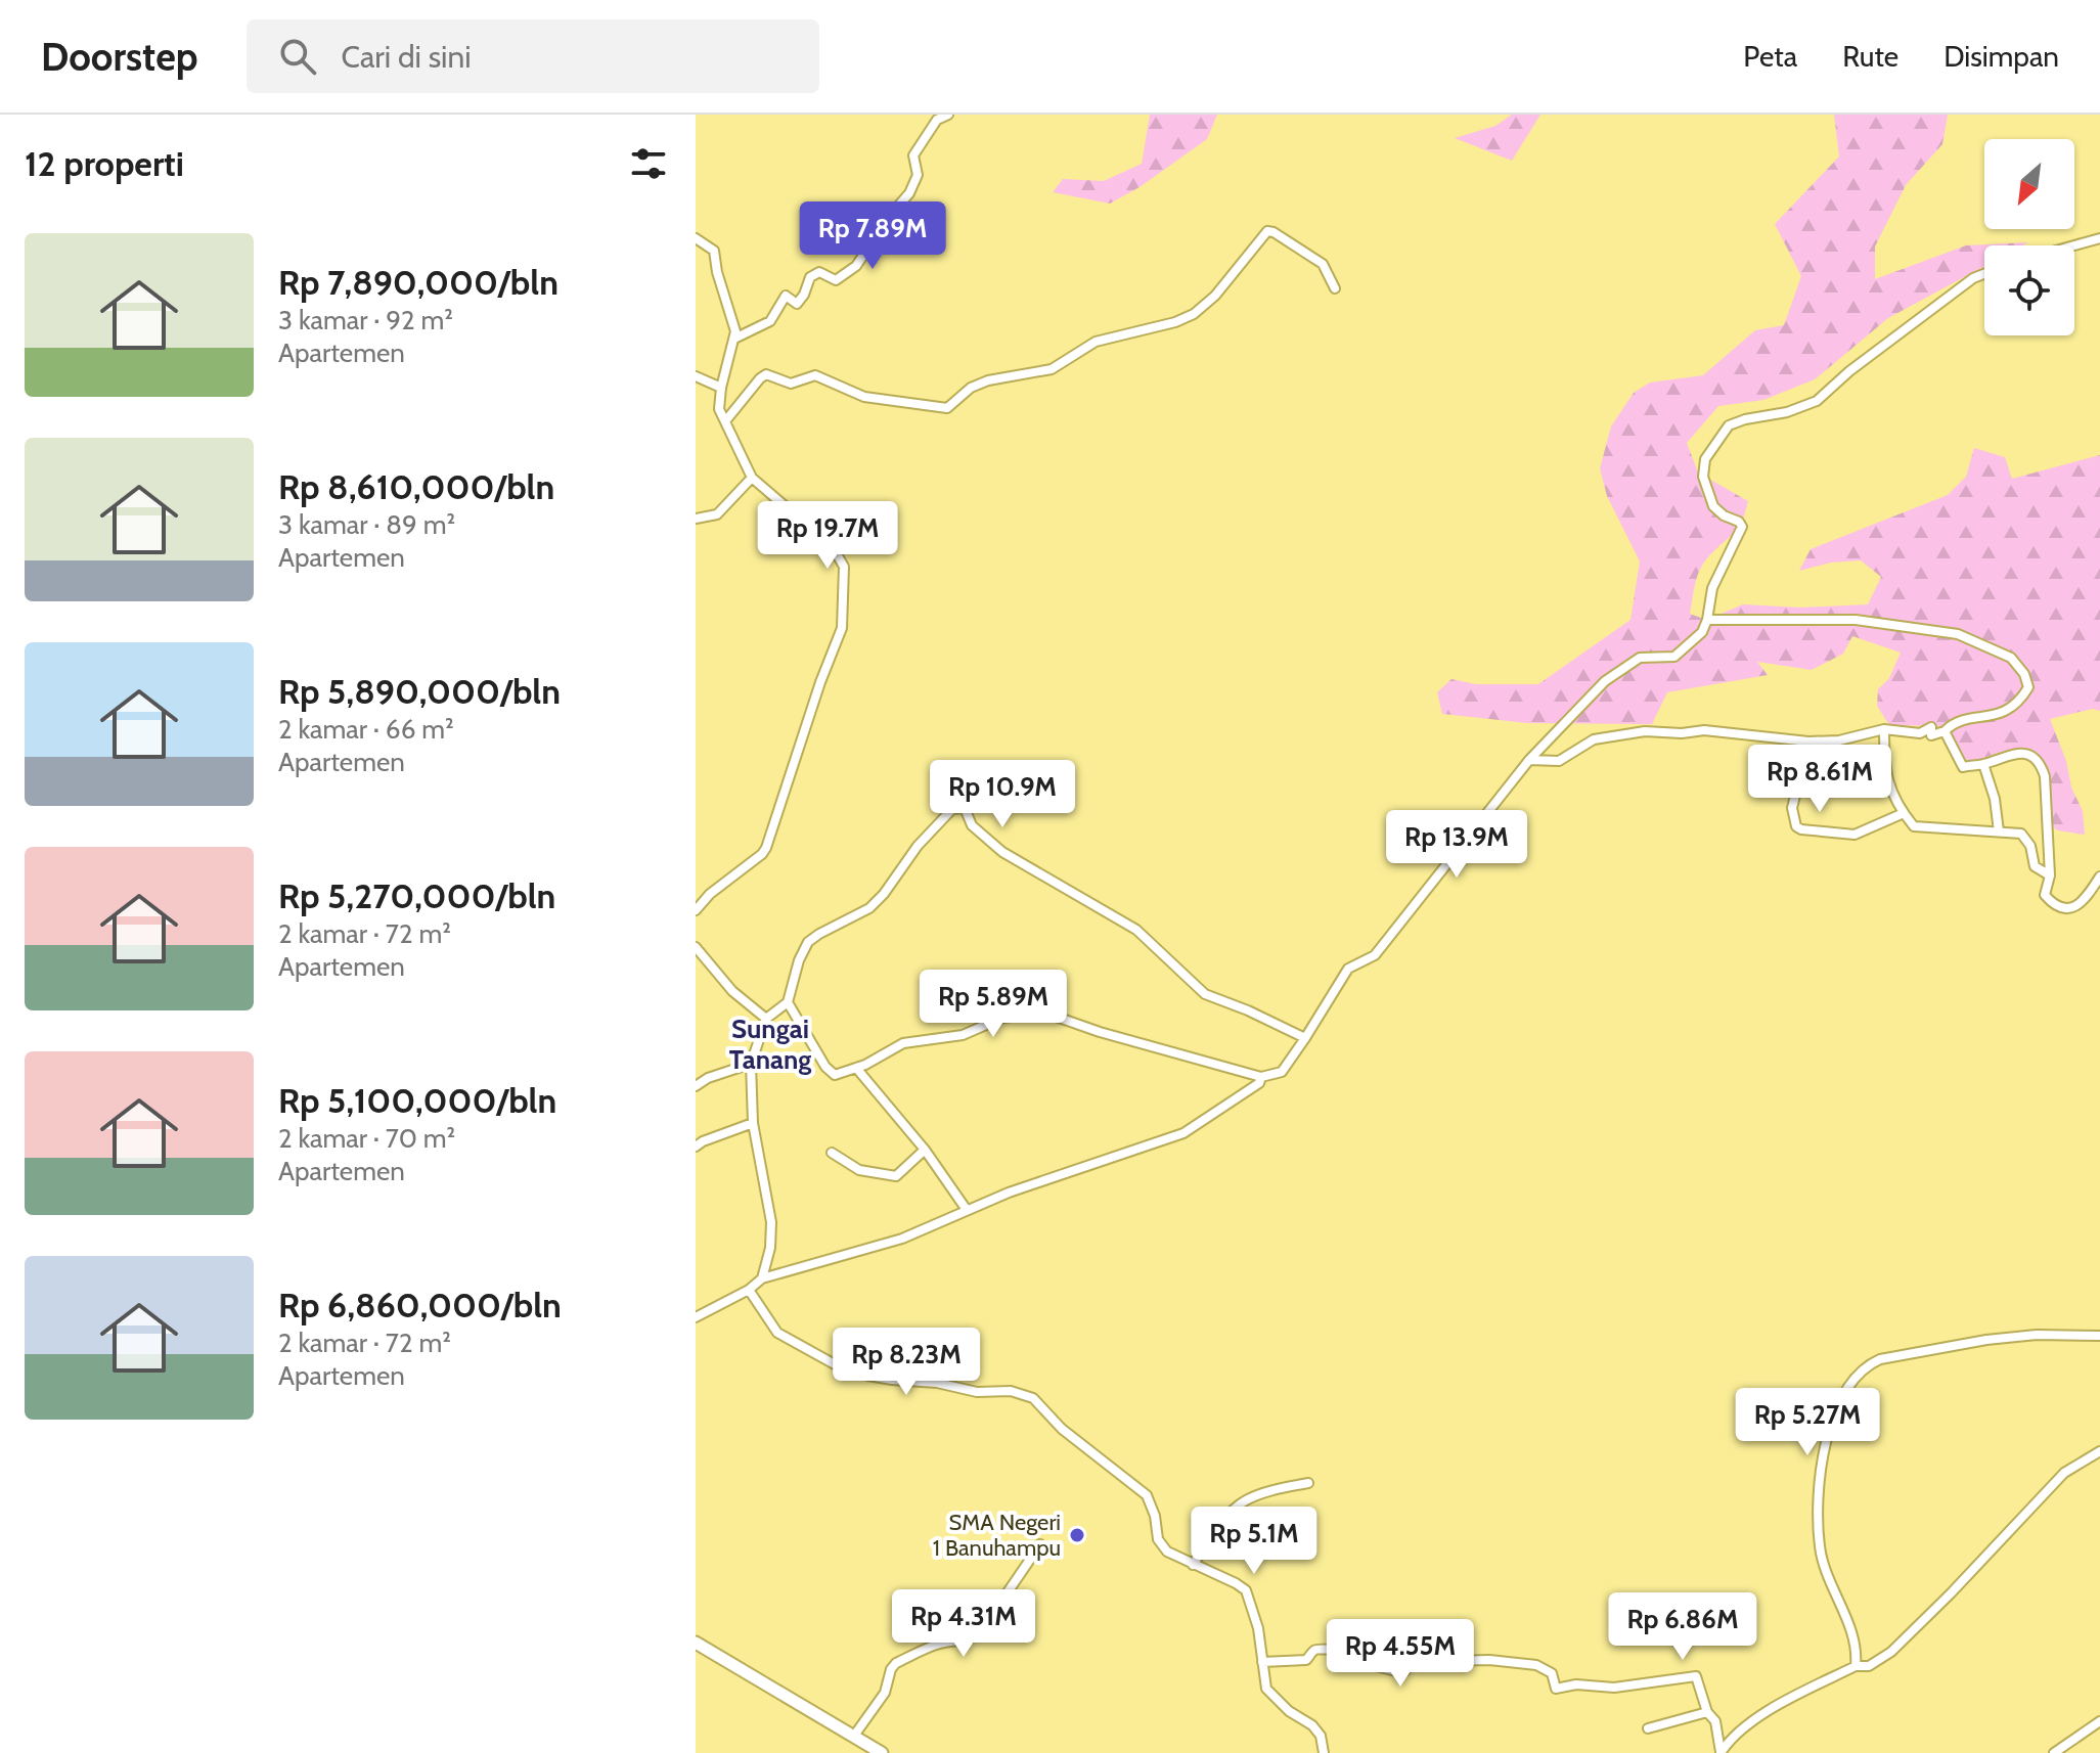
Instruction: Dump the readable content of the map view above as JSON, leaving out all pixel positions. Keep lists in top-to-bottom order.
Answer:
{
  "districts": ["Sungai Tanang"],
  "places": ["SMA Negeri 1 Banuhampu"],
  "north": "bottom left",
  "page": {
    "header": "Doorstep",
    "search": "Cari di sini",
    "nav": ["Peta", "Rute", "Disimpan"],
    "heading": "12 properti",
    "price": [
      "Rp 7.89M",
      "Rp 19.7M",
      "Rp 8.61M",
      "Rp 10.9M",
      "Rp 13.9M",
      "Rp 5.89M",
      "Rp 8.23M",
      "Rp 5.27M",
      "Rp 5.1M",
      "Rp 4.31M",
      "Rp 6.86M",
      "Rp 4.55M"
    ],
    "list": [
      {
        "name": "Rp 7,890,000/bln",
        "note": "3 kamar · 92 m² · Apartemen"
      },
      {
        "name": "Rp 8,610,000/bln",
        "note": "3 kamar · 89 m² · Apartemen"
      },
      {
        "name": "Rp 5,890,000/bln",
        "note": "2 kamar · 66 m² · Apartemen"
      },
      {
        "name": "Rp 5,270,000/bln",
        "note": "2 kamar · 72 m² · Apartemen"
      },
      {
        "name": "Rp 5,100,000/bln",
        "note": "2 kamar · 70 m² · Apartemen"
      },
      {
        "name": "Rp 6,860,000/bln",
        "note": "2 kamar · 72 m² · Apartemen"
      }
    ]
  }
}
